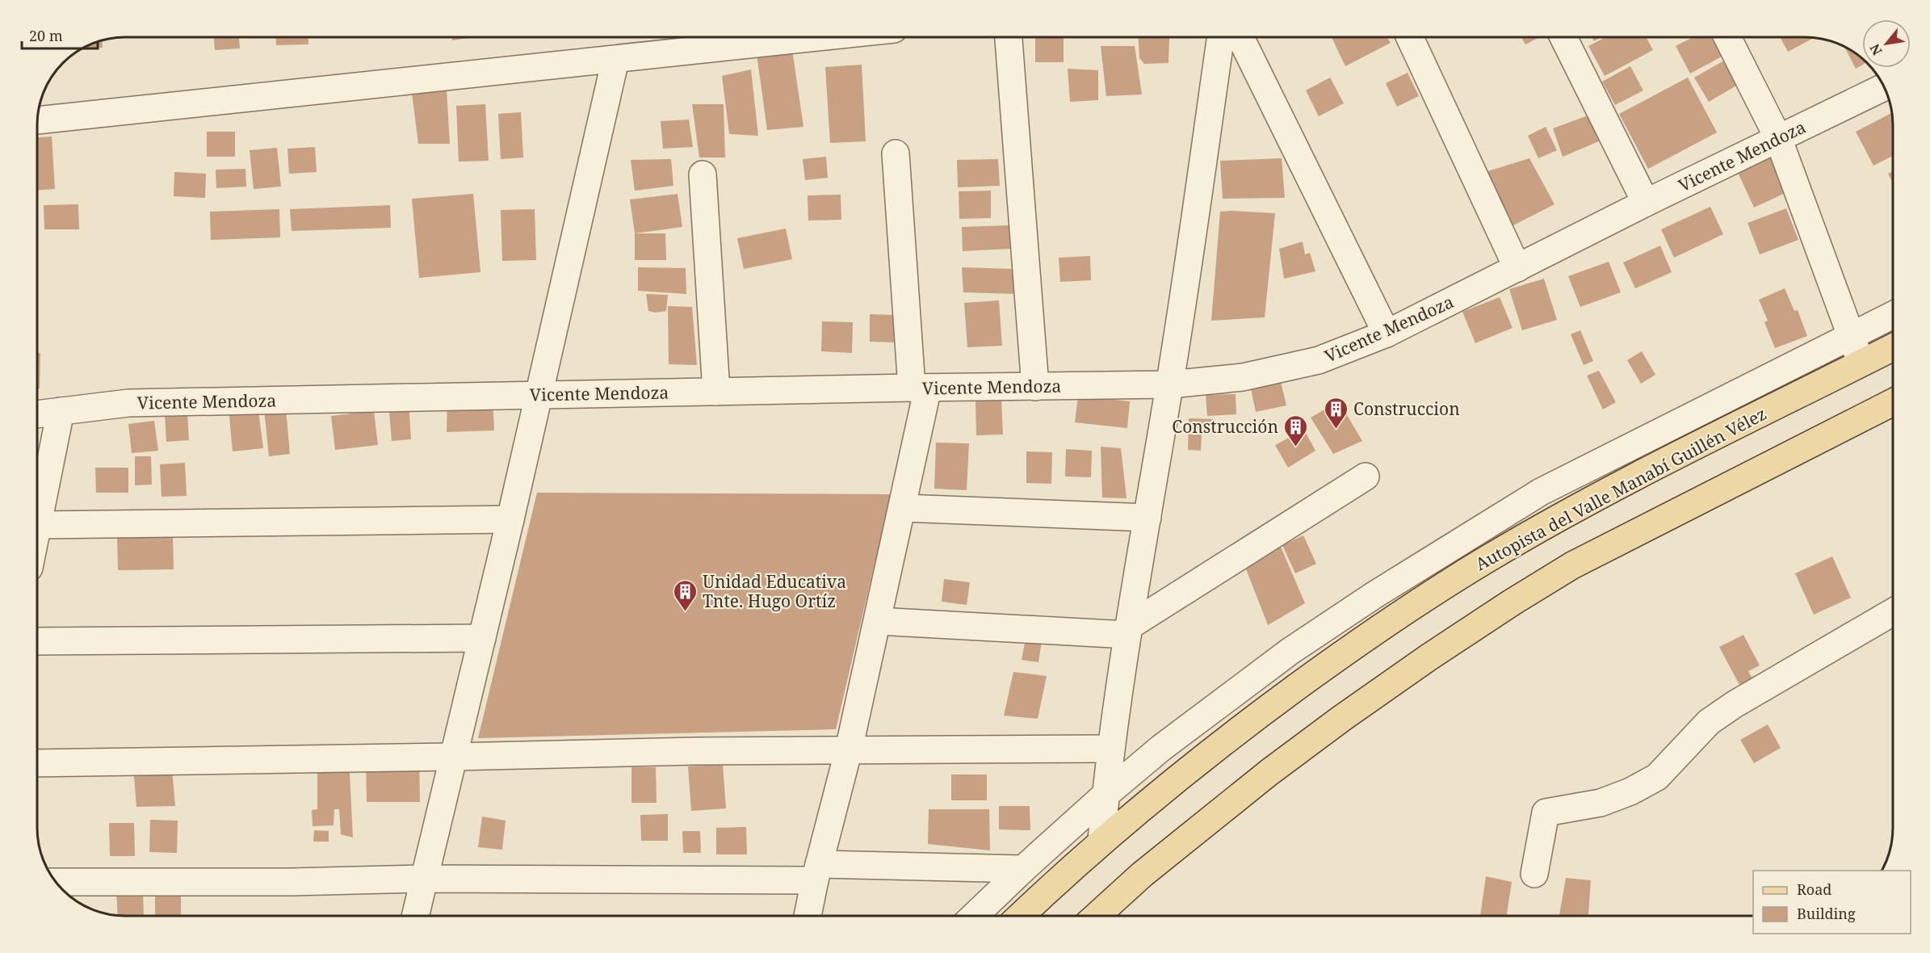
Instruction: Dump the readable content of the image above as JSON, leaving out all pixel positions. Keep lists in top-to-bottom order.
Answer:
{
  "streets": {
    "main road": ["Autopista del Valle Manabí Guillén Vélez"],
    "street": ["Vicente Mendoza"]
  },
  "places": {
    "building": ["Construccion", "Construcción", "Unidad Educativa Tnte. Hugo Ortíz"]
  },
  "legend": ["Road", "Building"],
  "scale_bar": "20 m",
  "north": "bottom left"
}
